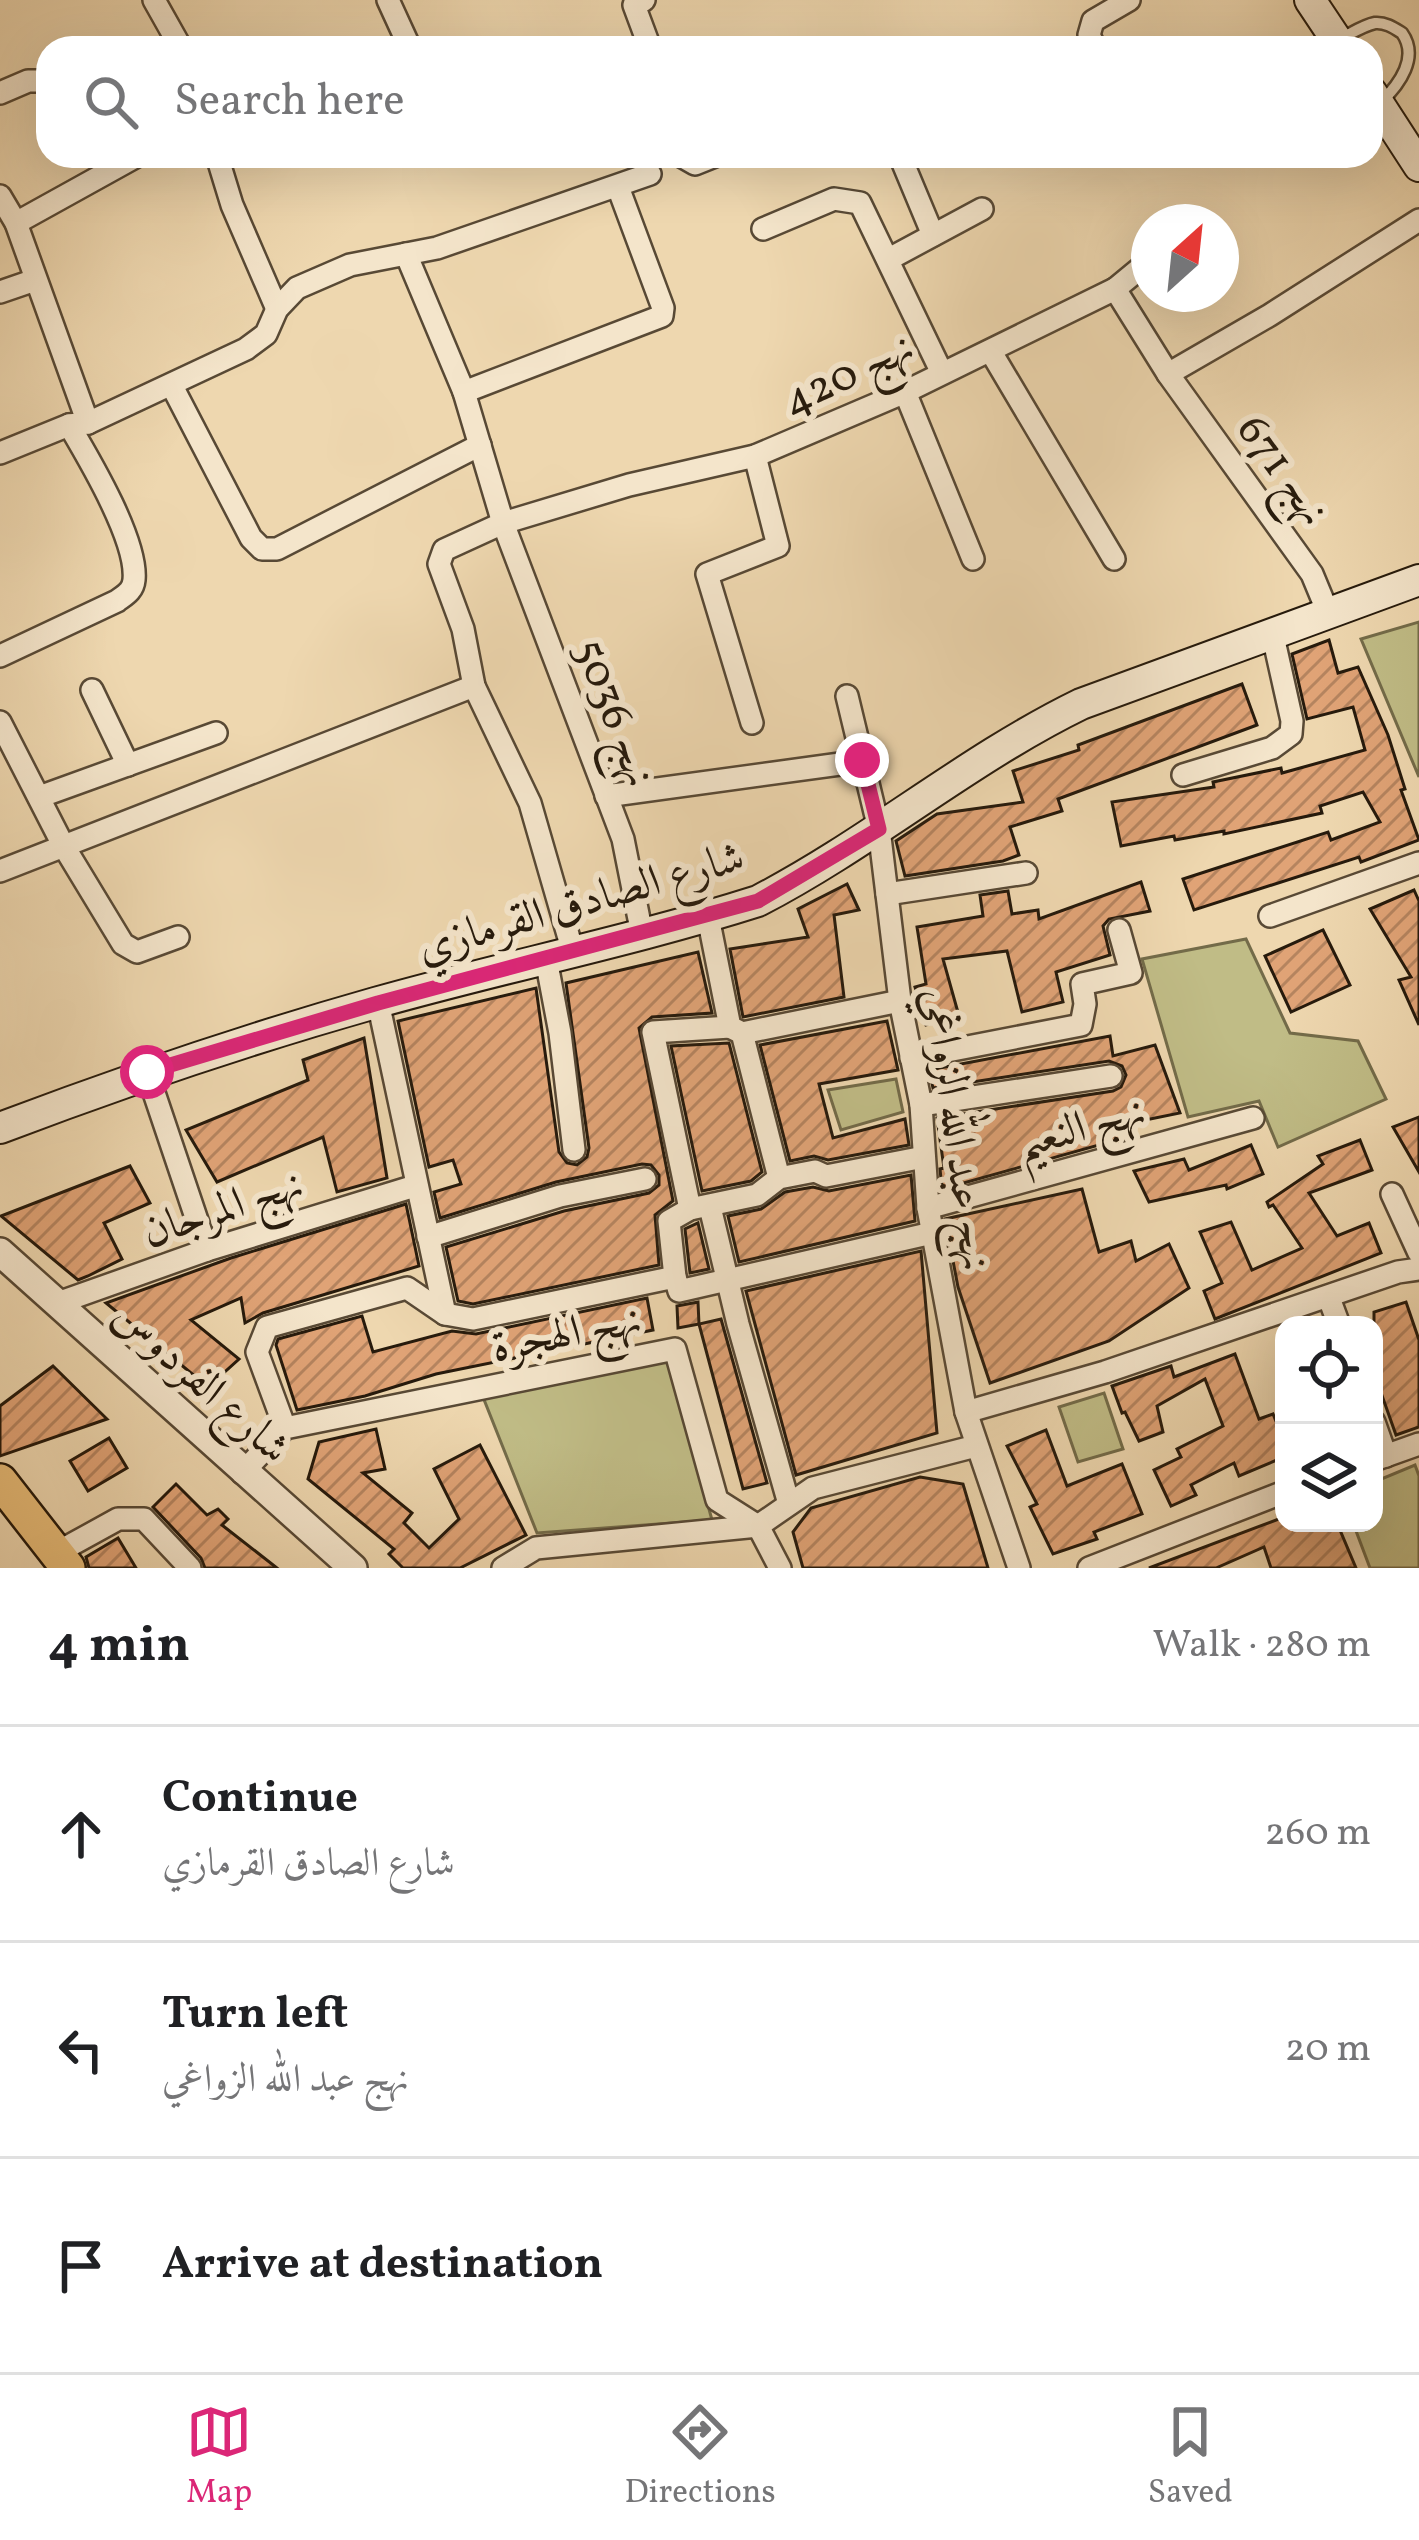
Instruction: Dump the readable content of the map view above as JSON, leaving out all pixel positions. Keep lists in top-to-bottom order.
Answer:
{
  "streets": {
    "main road": ["شارع الصادق القرمازي"],
    "street": [
      "نهج 420",
      "نهج 671",
      "نهج 5036",
      "نهج النعيم",
      "نهج عبد الله الزواغي",
      "نهج المرجان",
      "نهج الهجرة",
      "شارع الفردوس"
    ]
  },
  "crossings": [
    ["نهج 420", "نهج 5036"],
    ["نهج 671", "شارع الصادق القرمازي"],
    ["نهج 5036", "شارع الصادق القرمازي"],
    ["شارع الصادق القرمازي", "نهج عبد الله الزواغي"],
    ["نهج النعيم", "نهج عبد الله الزواغي"],
    ["نهج المرجان", "شارع الفردوس"]
  ],
  "north": "top right",
  "page": {
    "search": "Search here",
    "heading": ["4 min", "Walk · 280 m"],
    "list": [
      ["Continue", "شارع الصادق القرمازي", "260 m"],
      ["Turn left", "نهج عبد الله الزواغي", "20 m"],
      "Arrive at destination"
    ],
    "nav": ["Map", "Directions", "Saved"]
  }
}
